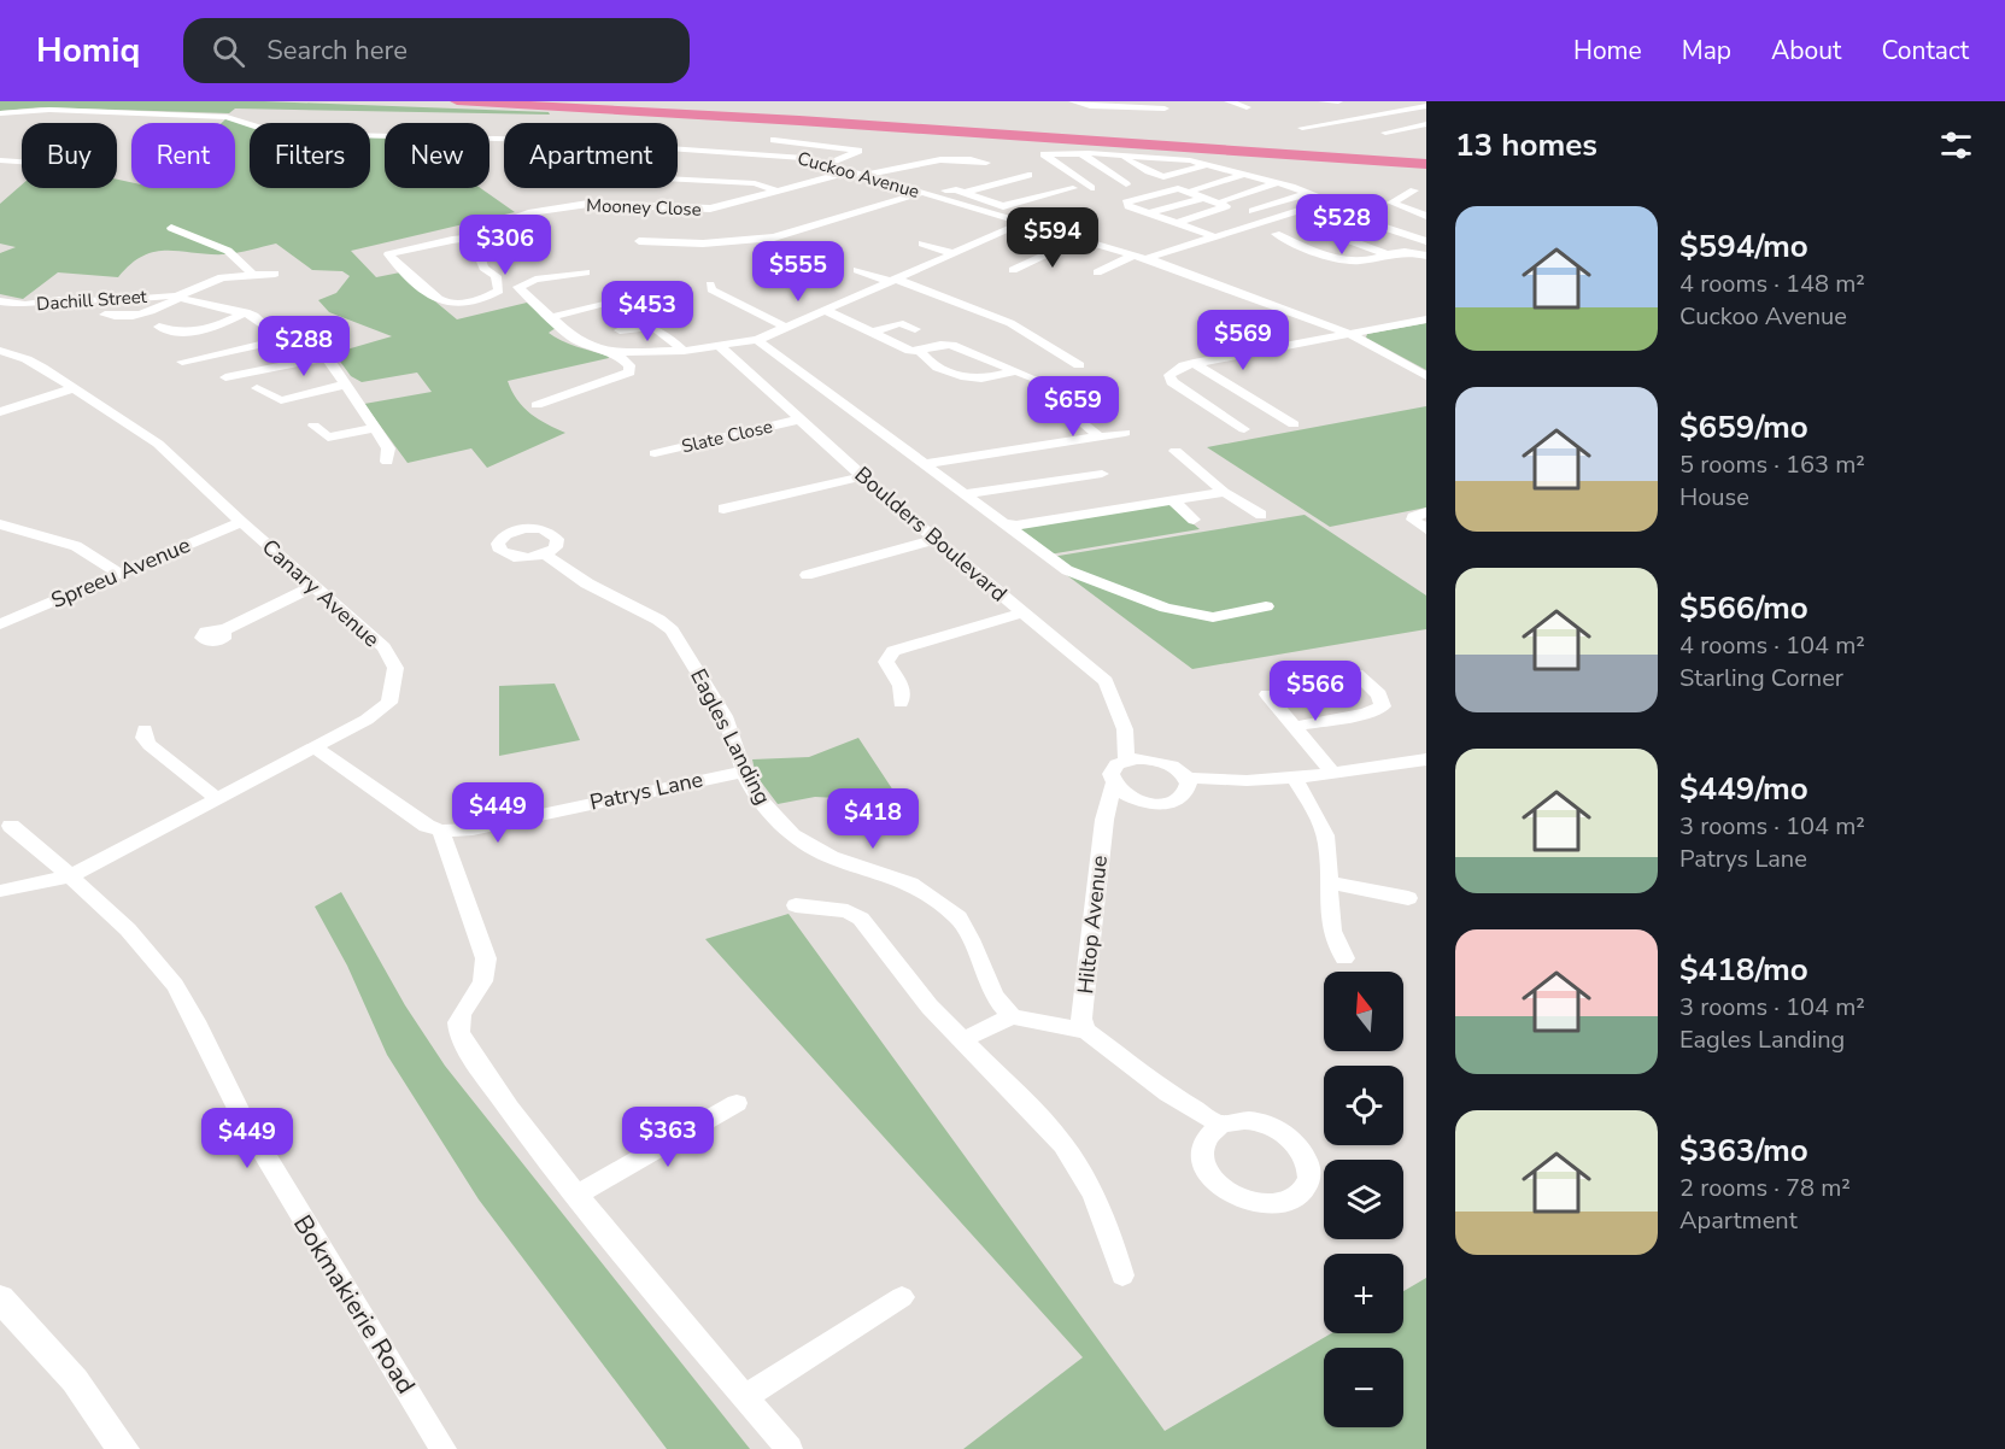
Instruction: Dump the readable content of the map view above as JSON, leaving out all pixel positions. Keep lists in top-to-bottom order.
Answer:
{
  "streets": {
    "street": [
      "Cuckoo Avenue",
      "Mooney Close",
      "Dachill Street",
      "Slate Close",
      "Boulders Boulevard",
      "Spreeu Avenue",
      "Canary Avenue",
      "Eagles Landing",
      "Patrys Lane",
      "Hiltop Avenue",
      "Bokmakierie Road"
    ]
  },
  "crossings": [
    ["Cuckoo Avenue", "Mooney Close"],
    ["Slate Close", "Boulders Boulevard"],
    ["Boulders Boulevard", "Hiltop Avenue"],
    ["Spreeu Avenue", "Canary Avenue"],
    ["Canary Avenue", "Bokmakierie Road"],
    ["Eagles Landing", "Patrys Lane"]
  ],
  "north": "top",
  "page": {
    "header": "Homiq",
    "search": "Search here",
    "nav": [
      "Home",
      "Map",
      "About",
      "Contact"
    ],
    "heading": "13 homes",
    "chip": [
      "Buy",
      "Rent",
      "Filters",
      "New",
      "Apartment"
    ],
    "list": [
      {
        "name": "$594/mo",
        "note": "4 rooms · 148 m² · Cuckoo Avenue"
      },
      {
        "name": "$659/mo",
        "note": "5 rooms · 163 m² · House"
      },
      {
        "name": "$566/mo",
        "note": "4 rooms · 104 m² · Starling Corner"
      },
      {
        "name": "$449/mo",
        "note": "3 rooms · 104 m² · Patrys Lane"
      },
      {
        "name": "$418/mo",
        "note": "3 rooms · 104 m² · Eagles Landing"
      },
      {
        "name": "$363/mo",
        "note": "2 rooms · 78 m² · Apartment"
      }
    ],
    "price": [
      "$528",
      "$594",
      "$306",
      "$555",
      "$453",
      "$569",
      "$288",
      "$659",
      "$566",
      "$449",
      "$418",
      "$363",
      "$449"
    ],
    "map_buttons": ["+", "−"]
  }
}
